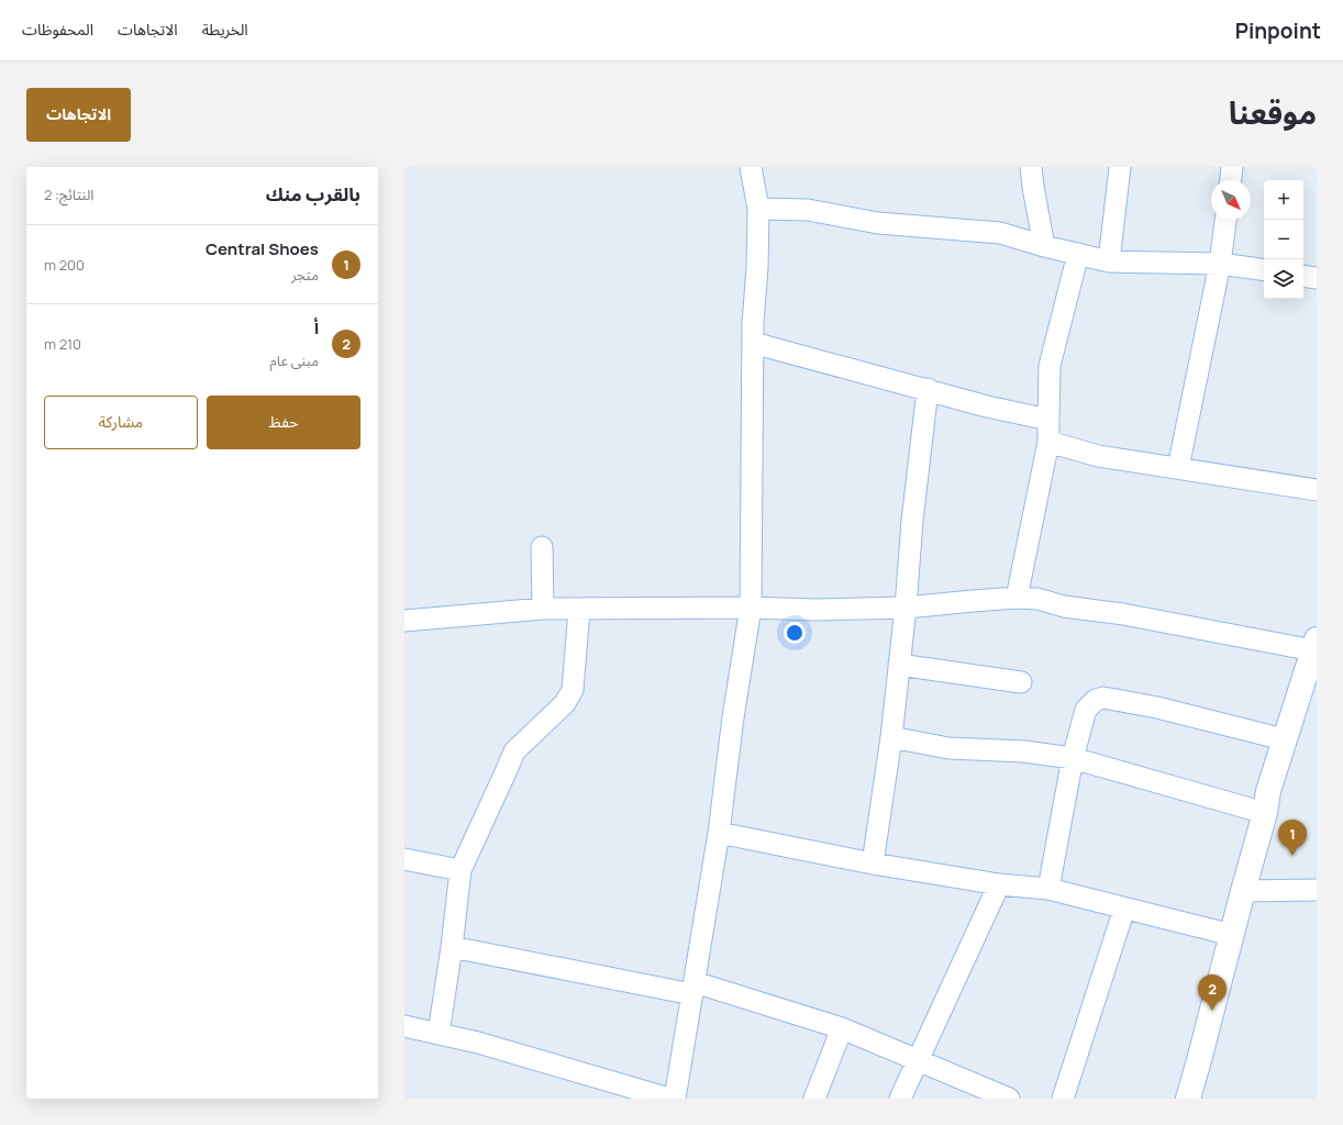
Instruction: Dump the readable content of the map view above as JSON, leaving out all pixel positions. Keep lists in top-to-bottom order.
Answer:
{
  "north": "bottom right",
  "page": {
    "header": "Pinpoint",
    "nav": ["الخريطة", "الاتجاهات", "المحفوظات"],
    "title": "موقعنا",
    "buttons": [
      "الاتجاهات",
      ["حفظ", "مشاركة"]
    ],
    "heading": ["بالقرب منك", "النتائج: 2"],
    "map_buttons": ["+", "−"],
    "list": [
      {
        "mark": "1",
        "name": "Central Shoes",
        "note": "متجر",
        "value": "200 m"
      },
      {
        "mark": "2",
        "name": "أ",
        "note": "مبنى عام",
        "value": "210 m"
      }
    ],
    "pins": ["1", "2"]
  }
}
